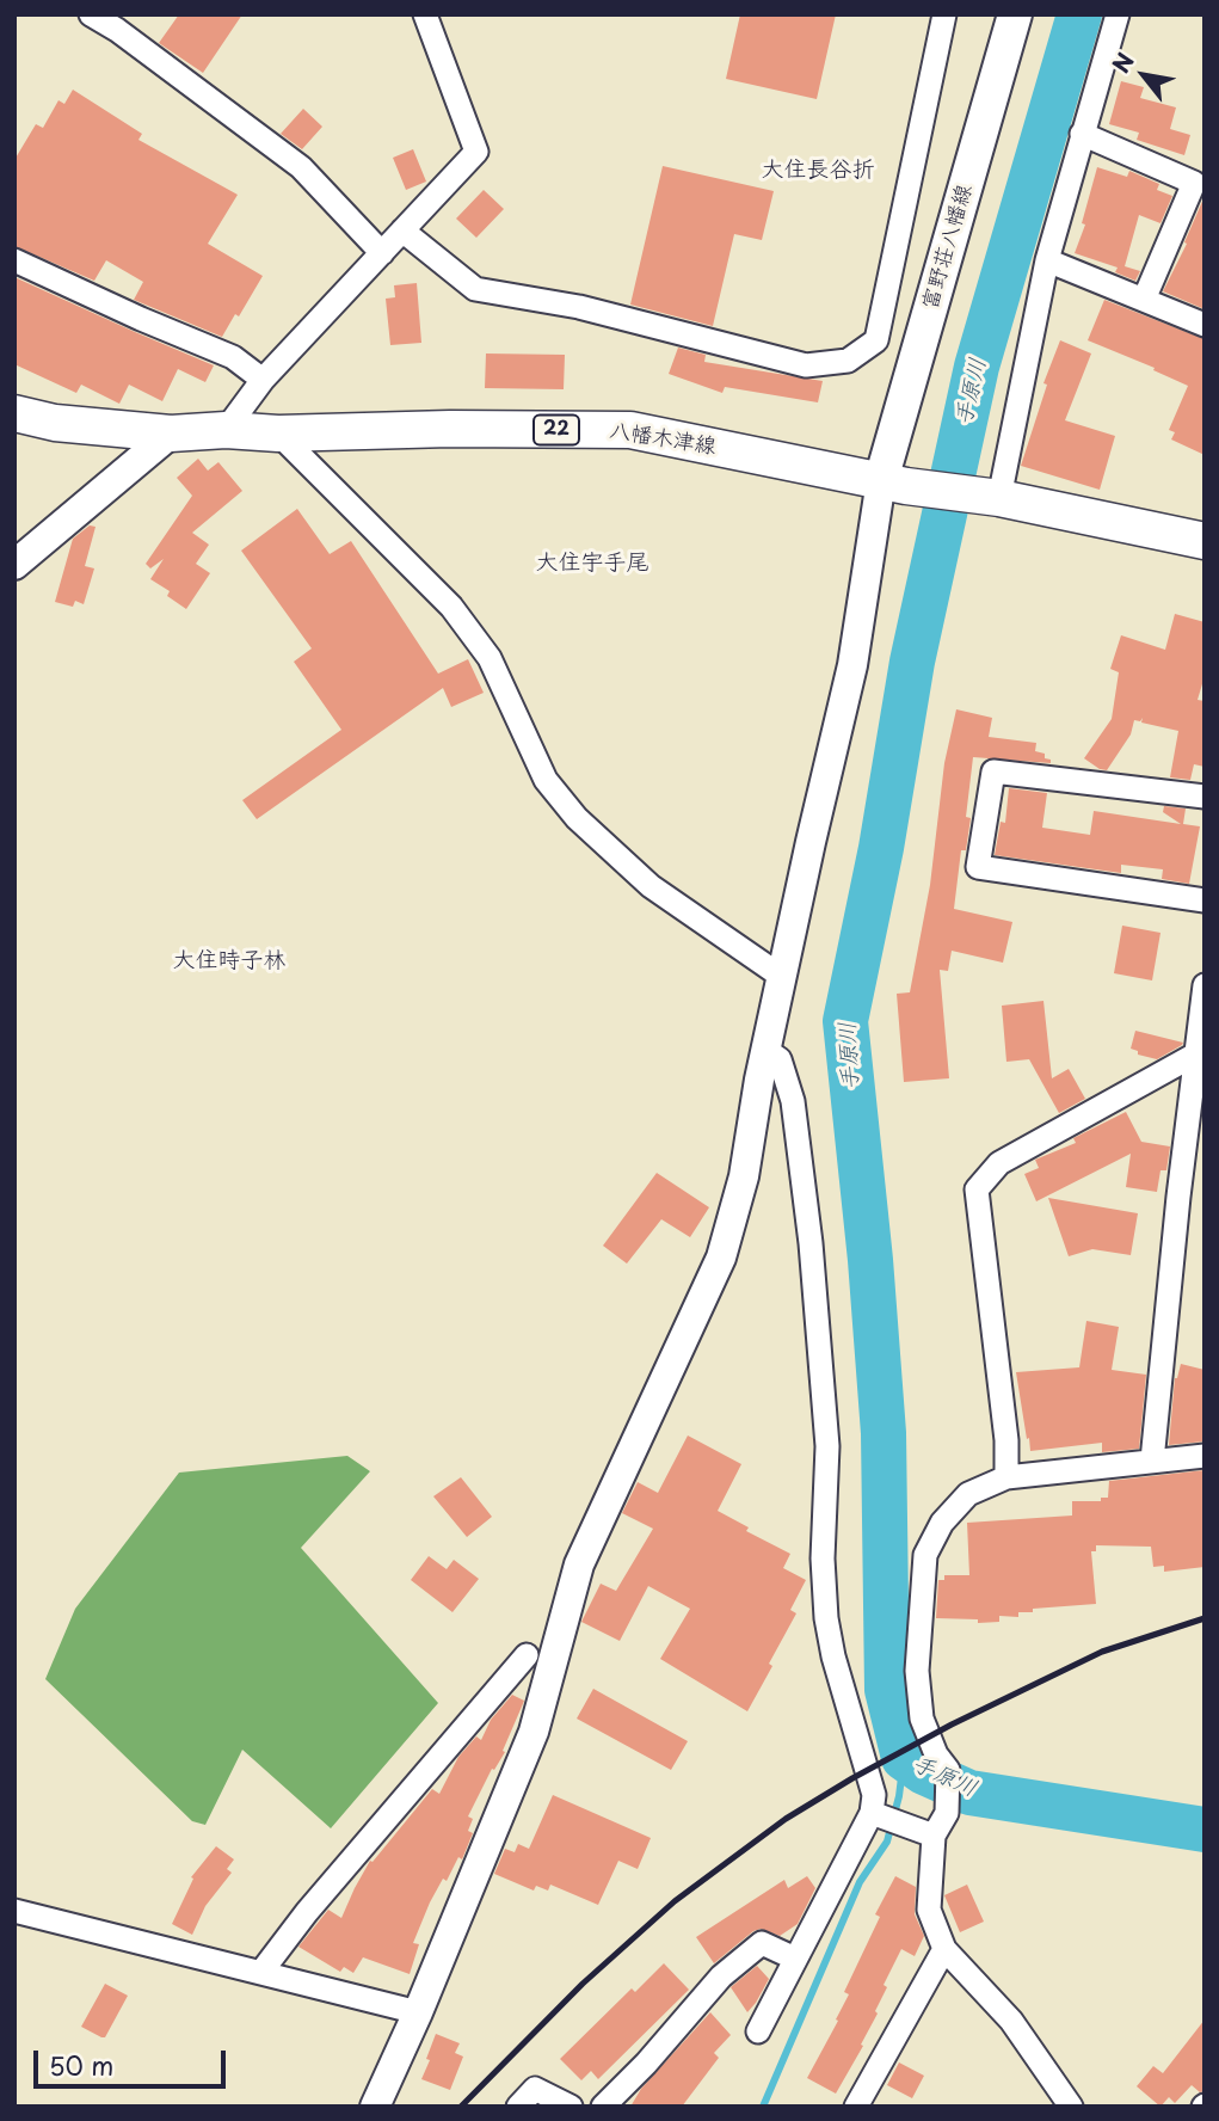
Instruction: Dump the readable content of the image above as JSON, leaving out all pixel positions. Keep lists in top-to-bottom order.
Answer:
{
  "streets": {
    "main road": ["富野荘八幡線", "22", "八幡木津線"]
  },
  "crossings": [
    ["富野荘八幡線", "八幡木津線"]
  ],
  "districts": ["大住長谷折", "大住宇手尾", "大住時子林"],
  "water": ["手原川"],
  "scale_bar": "50 m",
  "north": "top left"
}
